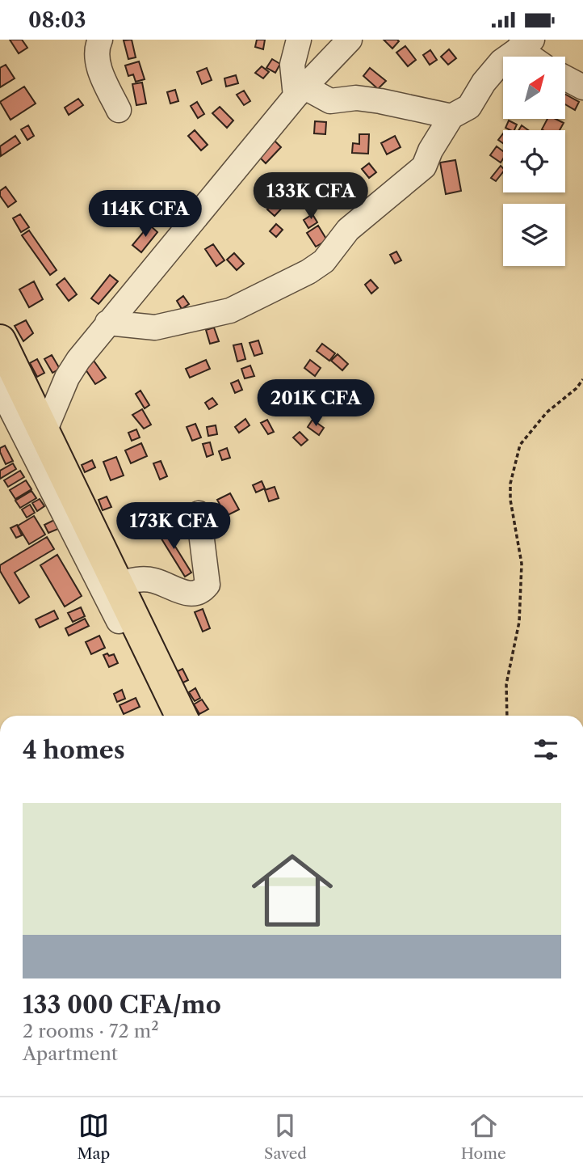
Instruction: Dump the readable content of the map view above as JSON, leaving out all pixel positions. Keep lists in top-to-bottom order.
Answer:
{
  "north": "top right",
  "page": {
    "status": "08:03",
    "price": [
      "133K CFA",
      "114K CFA",
      "201K CFA",
      "173K CFA"
    ],
    "heading": "4 homes",
    "list": [
      {
        "name": "133 000 CFA/mo",
        "note": "2 rooms · 72 m² · Apartment"
      }
    ],
    "tabs": ["Map", "Saved", "Home"]
  }
}
